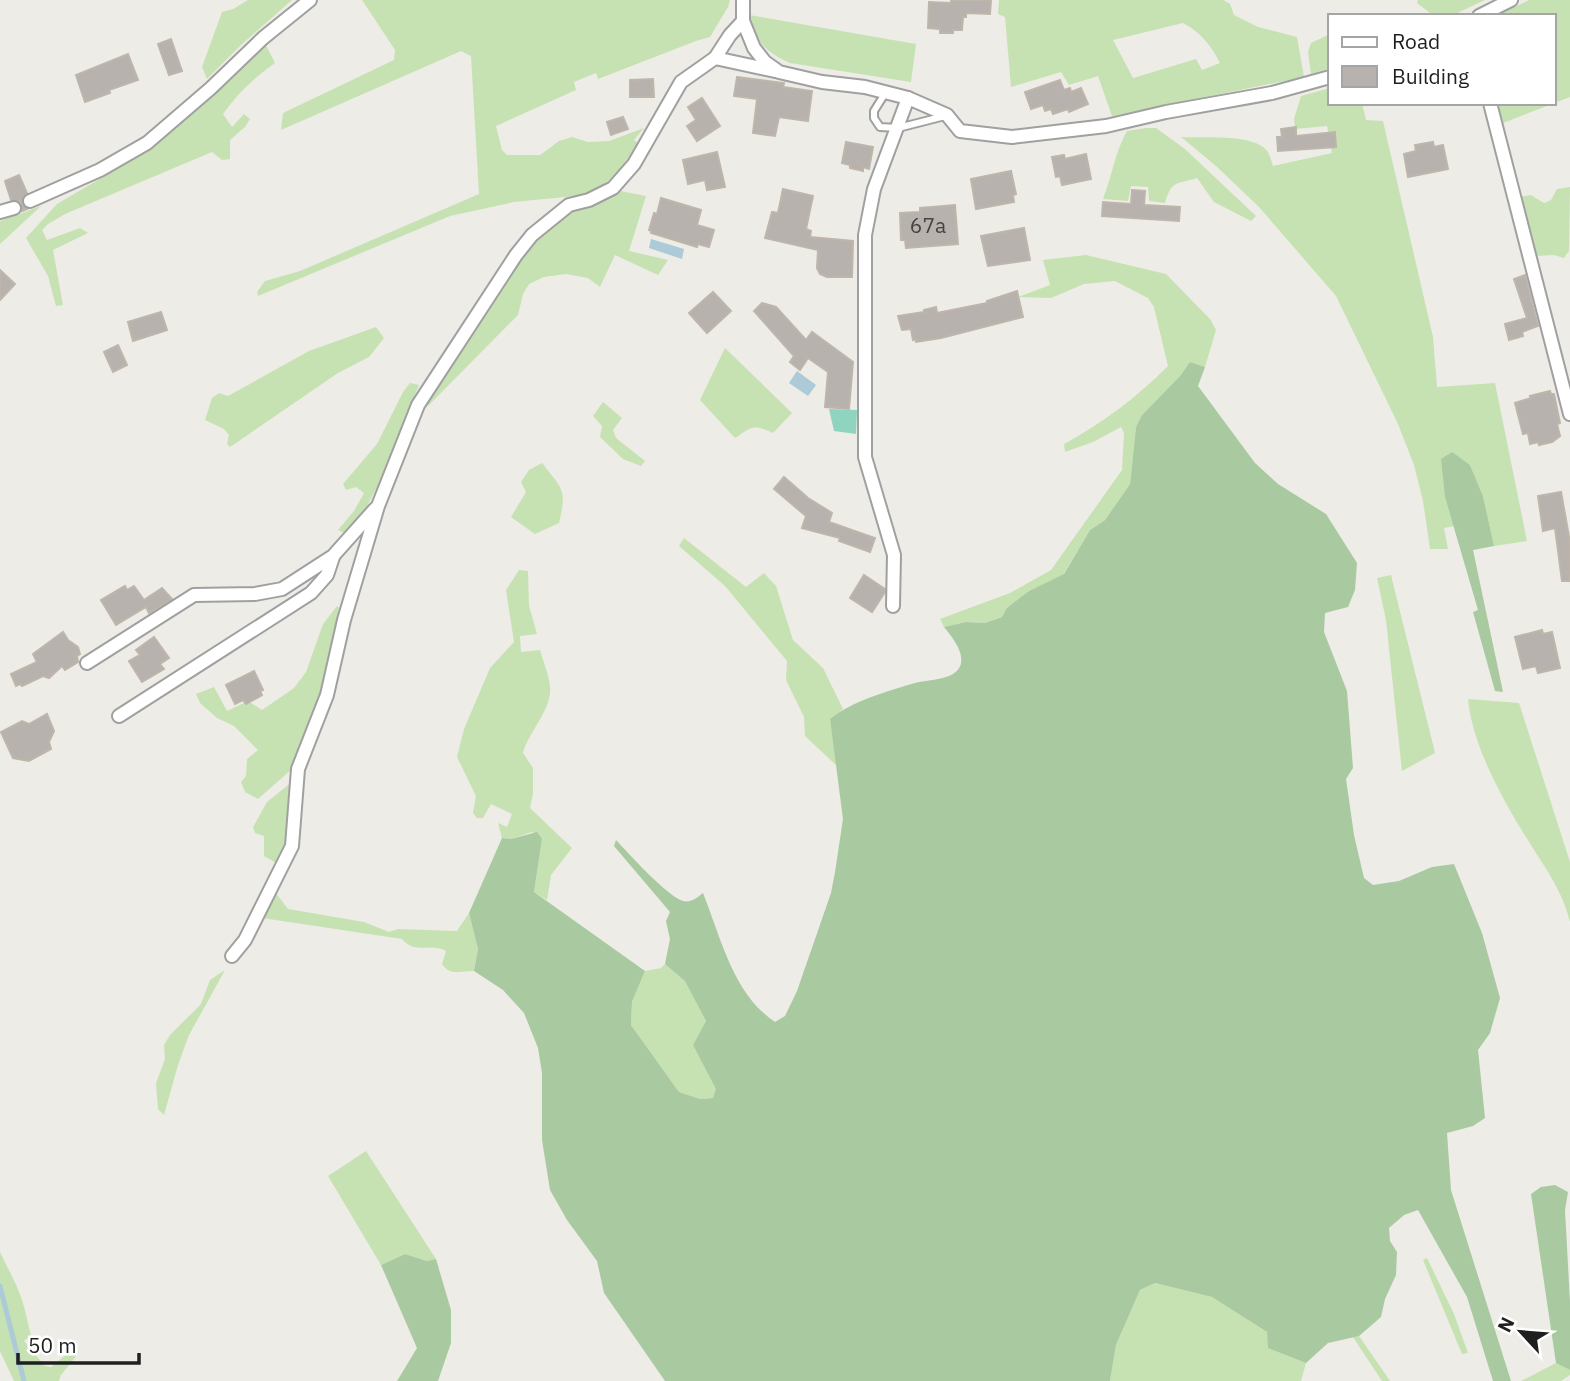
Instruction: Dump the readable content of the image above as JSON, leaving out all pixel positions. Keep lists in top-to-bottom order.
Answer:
{
  "house_numbers": ["67a"],
  "legend": ["Road", "Building"],
  "scale_bar": "50 m",
  "north": "top left"
}
